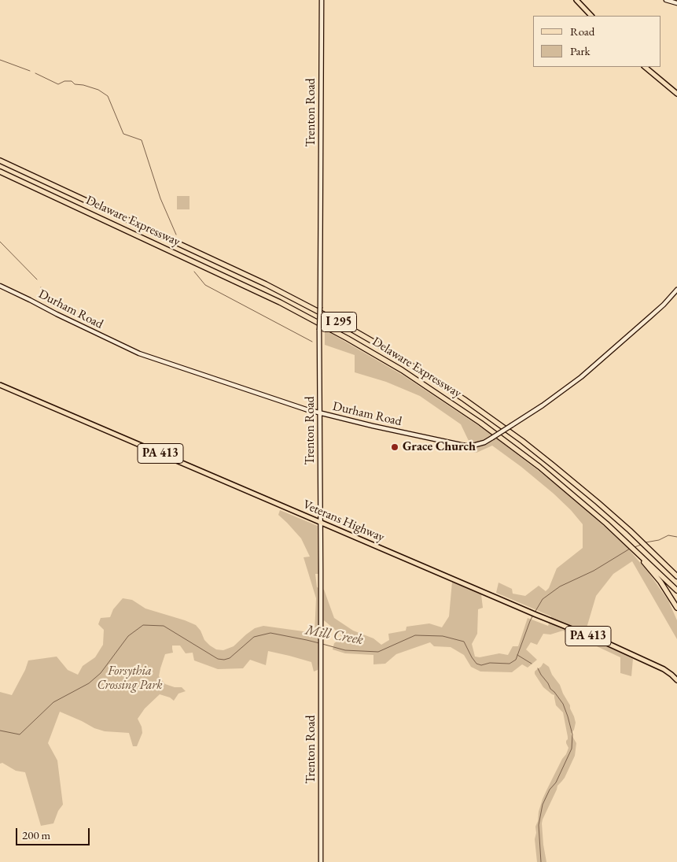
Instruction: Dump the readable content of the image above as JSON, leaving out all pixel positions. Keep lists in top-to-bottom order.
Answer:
{
  "streets": {
    "highway": ["Delaware Expressway", "I 295"],
    "main road": [
      "Trenton Road",
      "Durham Road",
      "PA 413",
      "Veterans Highway"
    ]
  },
  "crossings": [
    ["Trenton Road", "Durham Road"],
    ["Trenton Road", "Veterans Highway"]
  ],
  "water": ["Mill Creek"],
  "parks": ["Forsythia Crossing Park"],
  "places": ["Grace Church"],
  "legend": ["Road", "Park"],
  "scale_bar": "200 m"
}
